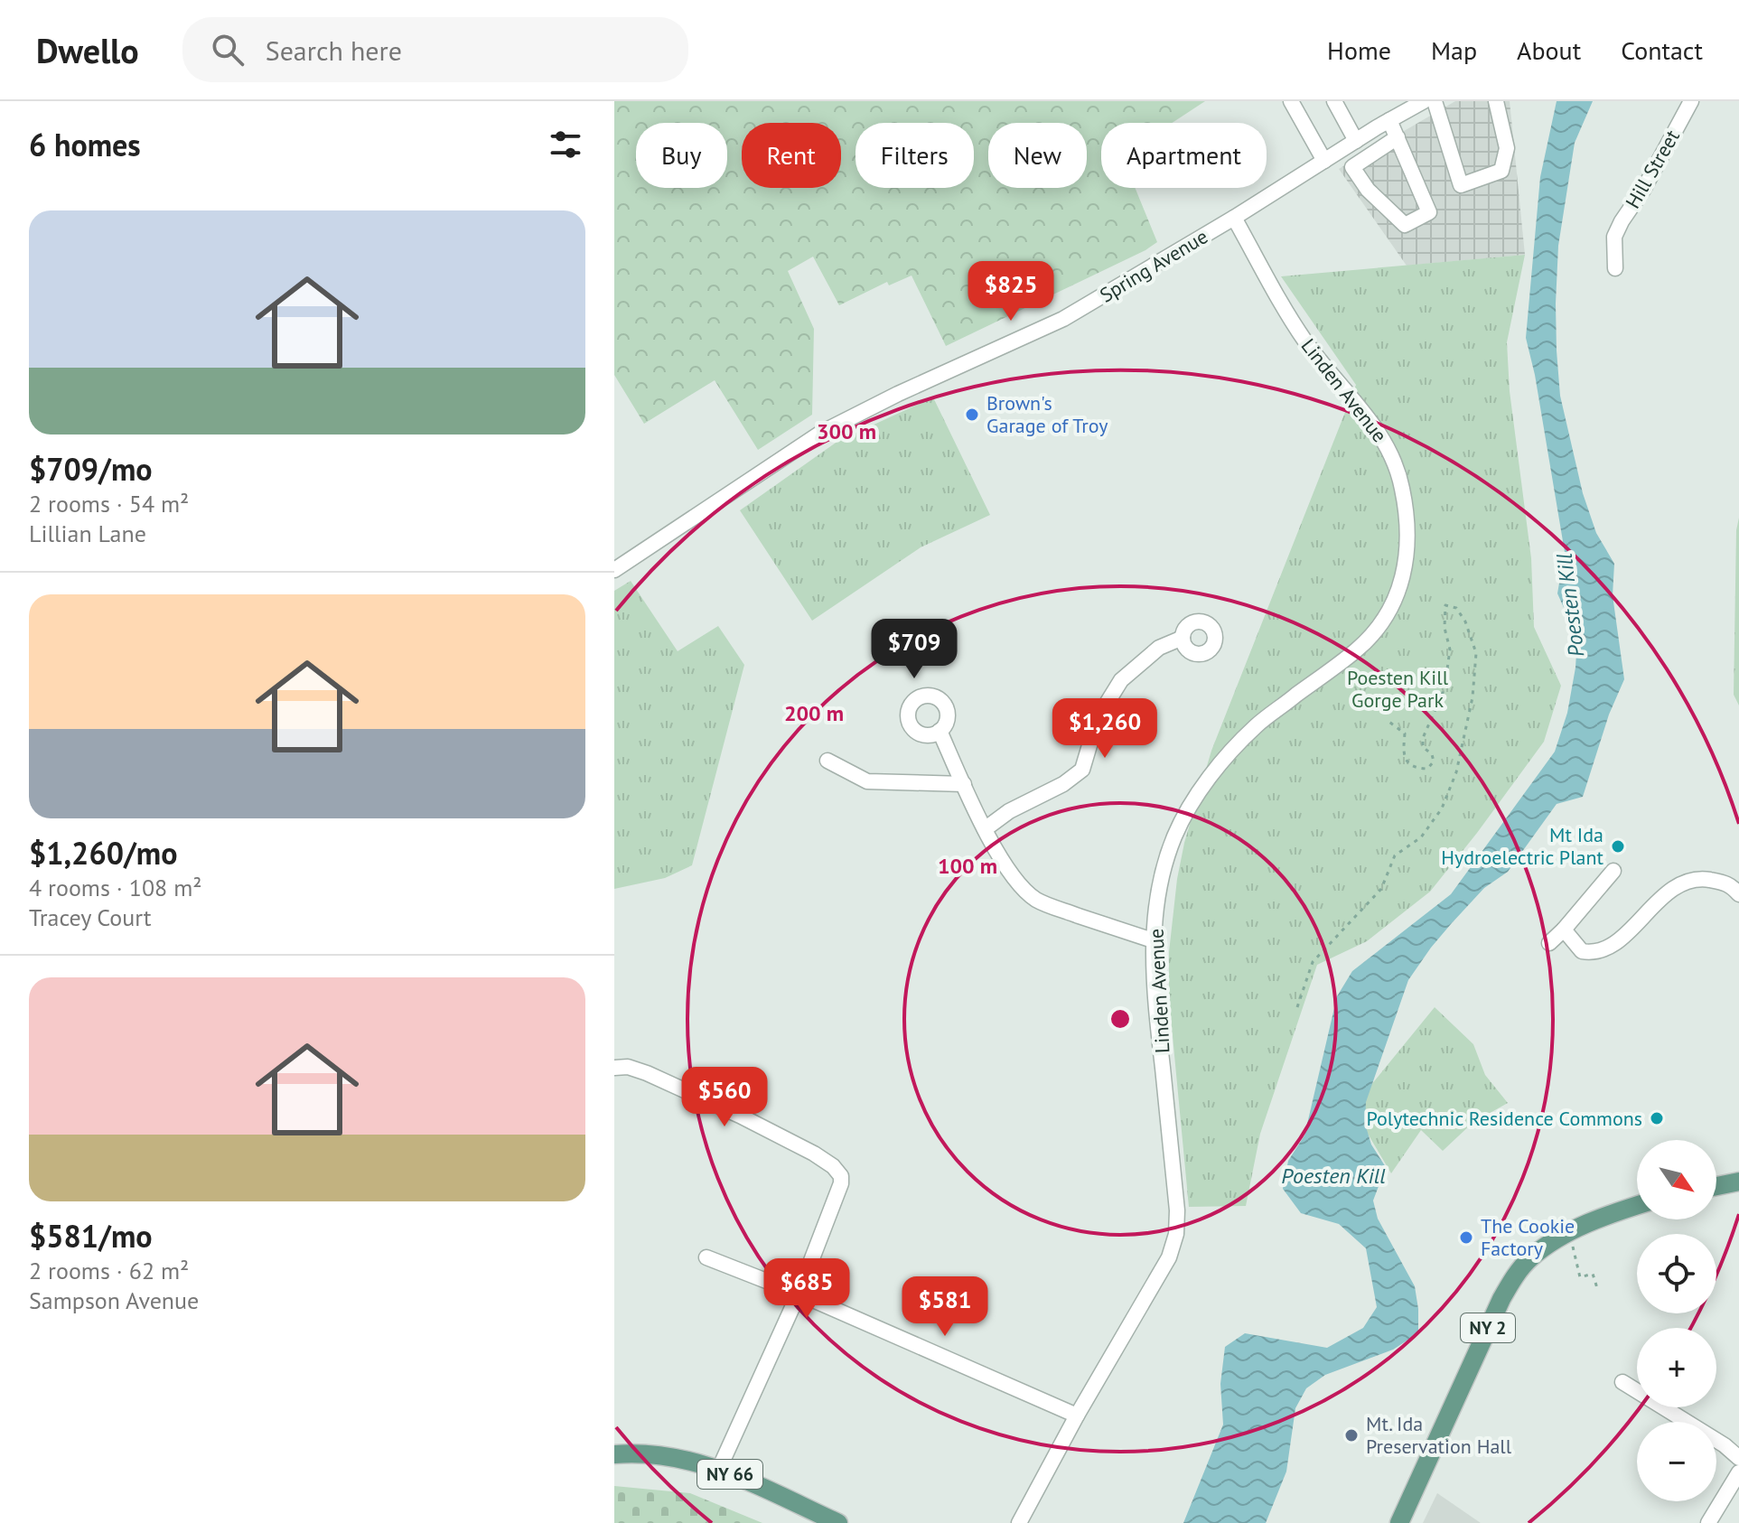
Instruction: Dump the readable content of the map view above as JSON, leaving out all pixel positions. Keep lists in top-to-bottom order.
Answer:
{
  "streets": {
    "main road": ["NY 2", "NY 66"],
    "street": ["Hill Street", "Spring Avenue", "Linden Avenue"]
  },
  "crossings": [
    ["Spring Avenue", "Linden Avenue"]
  ],
  "water": ["Poesten Kill"],
  "parks": ["Poesten Kill Gorge Park"],
  "places": [
    "Brown's Garage of Troy",
    "Mt Ida Hydroelectric Plant",
    "Polytechnic Residence Commons",
    "The Cookie Factory",
    "Mt. Ida Preservation Hall"
  ],
  "north": "bottom right",
  "page": {
    "header": "Dwello",
    "search": "Search here",
    "nav": [
      "Home",
      "Map",
      "About",
      "Contact"
    ],
    "heading": "6 homes",
    "chip": [
      "Buy",
      "Rent",
      "Filters",
      "New",
      "Apartment"
    ],
    "list": [
      {
        "name": "$709/mo",
        "note": "2 rooms · 54 m² · Lillian Lane"
      },
      {
        "name": "$1,260/mo",
        "note": "4 rooms · 108 m² · Tracey Court"
      },
      {
        "name": "$581/mo",
        "note": "2 rooms · 62 m² · Sampson Avenue"
      }
    ],
    "price": [
      "$825",
      "$709",
      "$1,260",
      "$560",
      "$685",
      "$581"
    ],
    "map_buttons": ["+", "−"]
  },
  "rings": ["300 m", "200 m", "100 m"]
}
